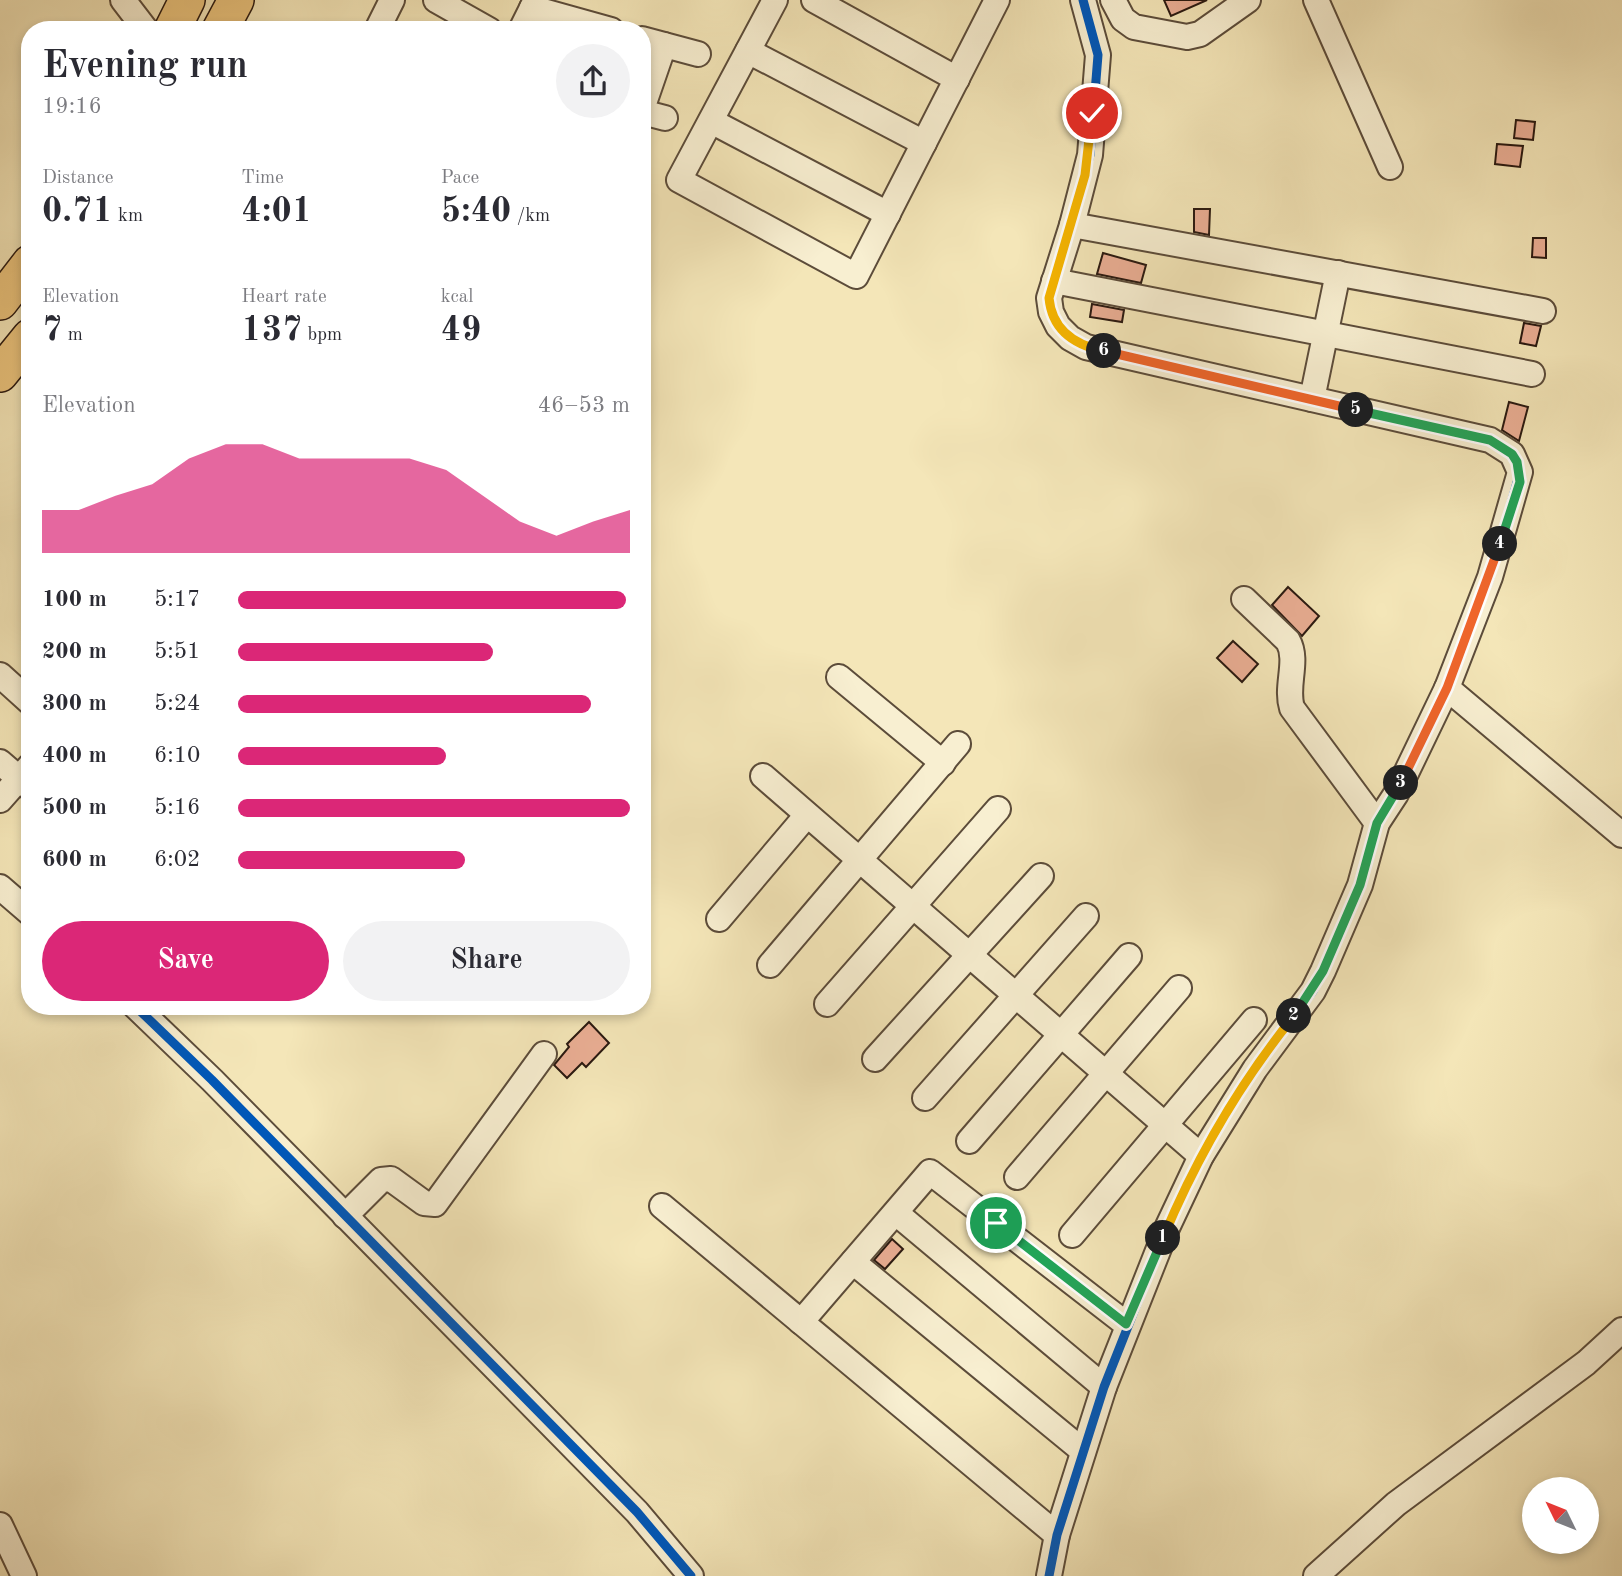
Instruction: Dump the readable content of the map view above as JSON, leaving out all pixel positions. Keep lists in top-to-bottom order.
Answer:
{
  "north": "top left",
  "page": {
    "heading": ["Evening run", "19:16"],
    "stats": [
      ["Distance", "0.71 km"],
      ["Time", "4:01"],
      ["Pace", "5:40 /km"],
      ["Elevation", "7 m"],
      ["Heart rate", "137 bpm"],
      ["kcal", "49"]
    ],
    "pins": [
      "6",
      "5",
      "4",
      "3",
      "2",
      "1"
    ],
    "chart": ["Elevation", "46–53 m"],
    "list": [
      {
        "name": "100 m",
        "note": "5:17"
      },
      {
        "name": "200 m",
        "note": "5:51"
      },
      {
        "name": "300 m",
        "note": "5:24"
      },
      {
        "name": "400 m",
        "note": "6:10"
      },
      {
        "name": "500 m",
        "note": "5:16"
      },
      {
        "name": "600 m",
        "note": "6:02"
      }
    ],
    "buttons": ["Save", "Share"]
  }
}
